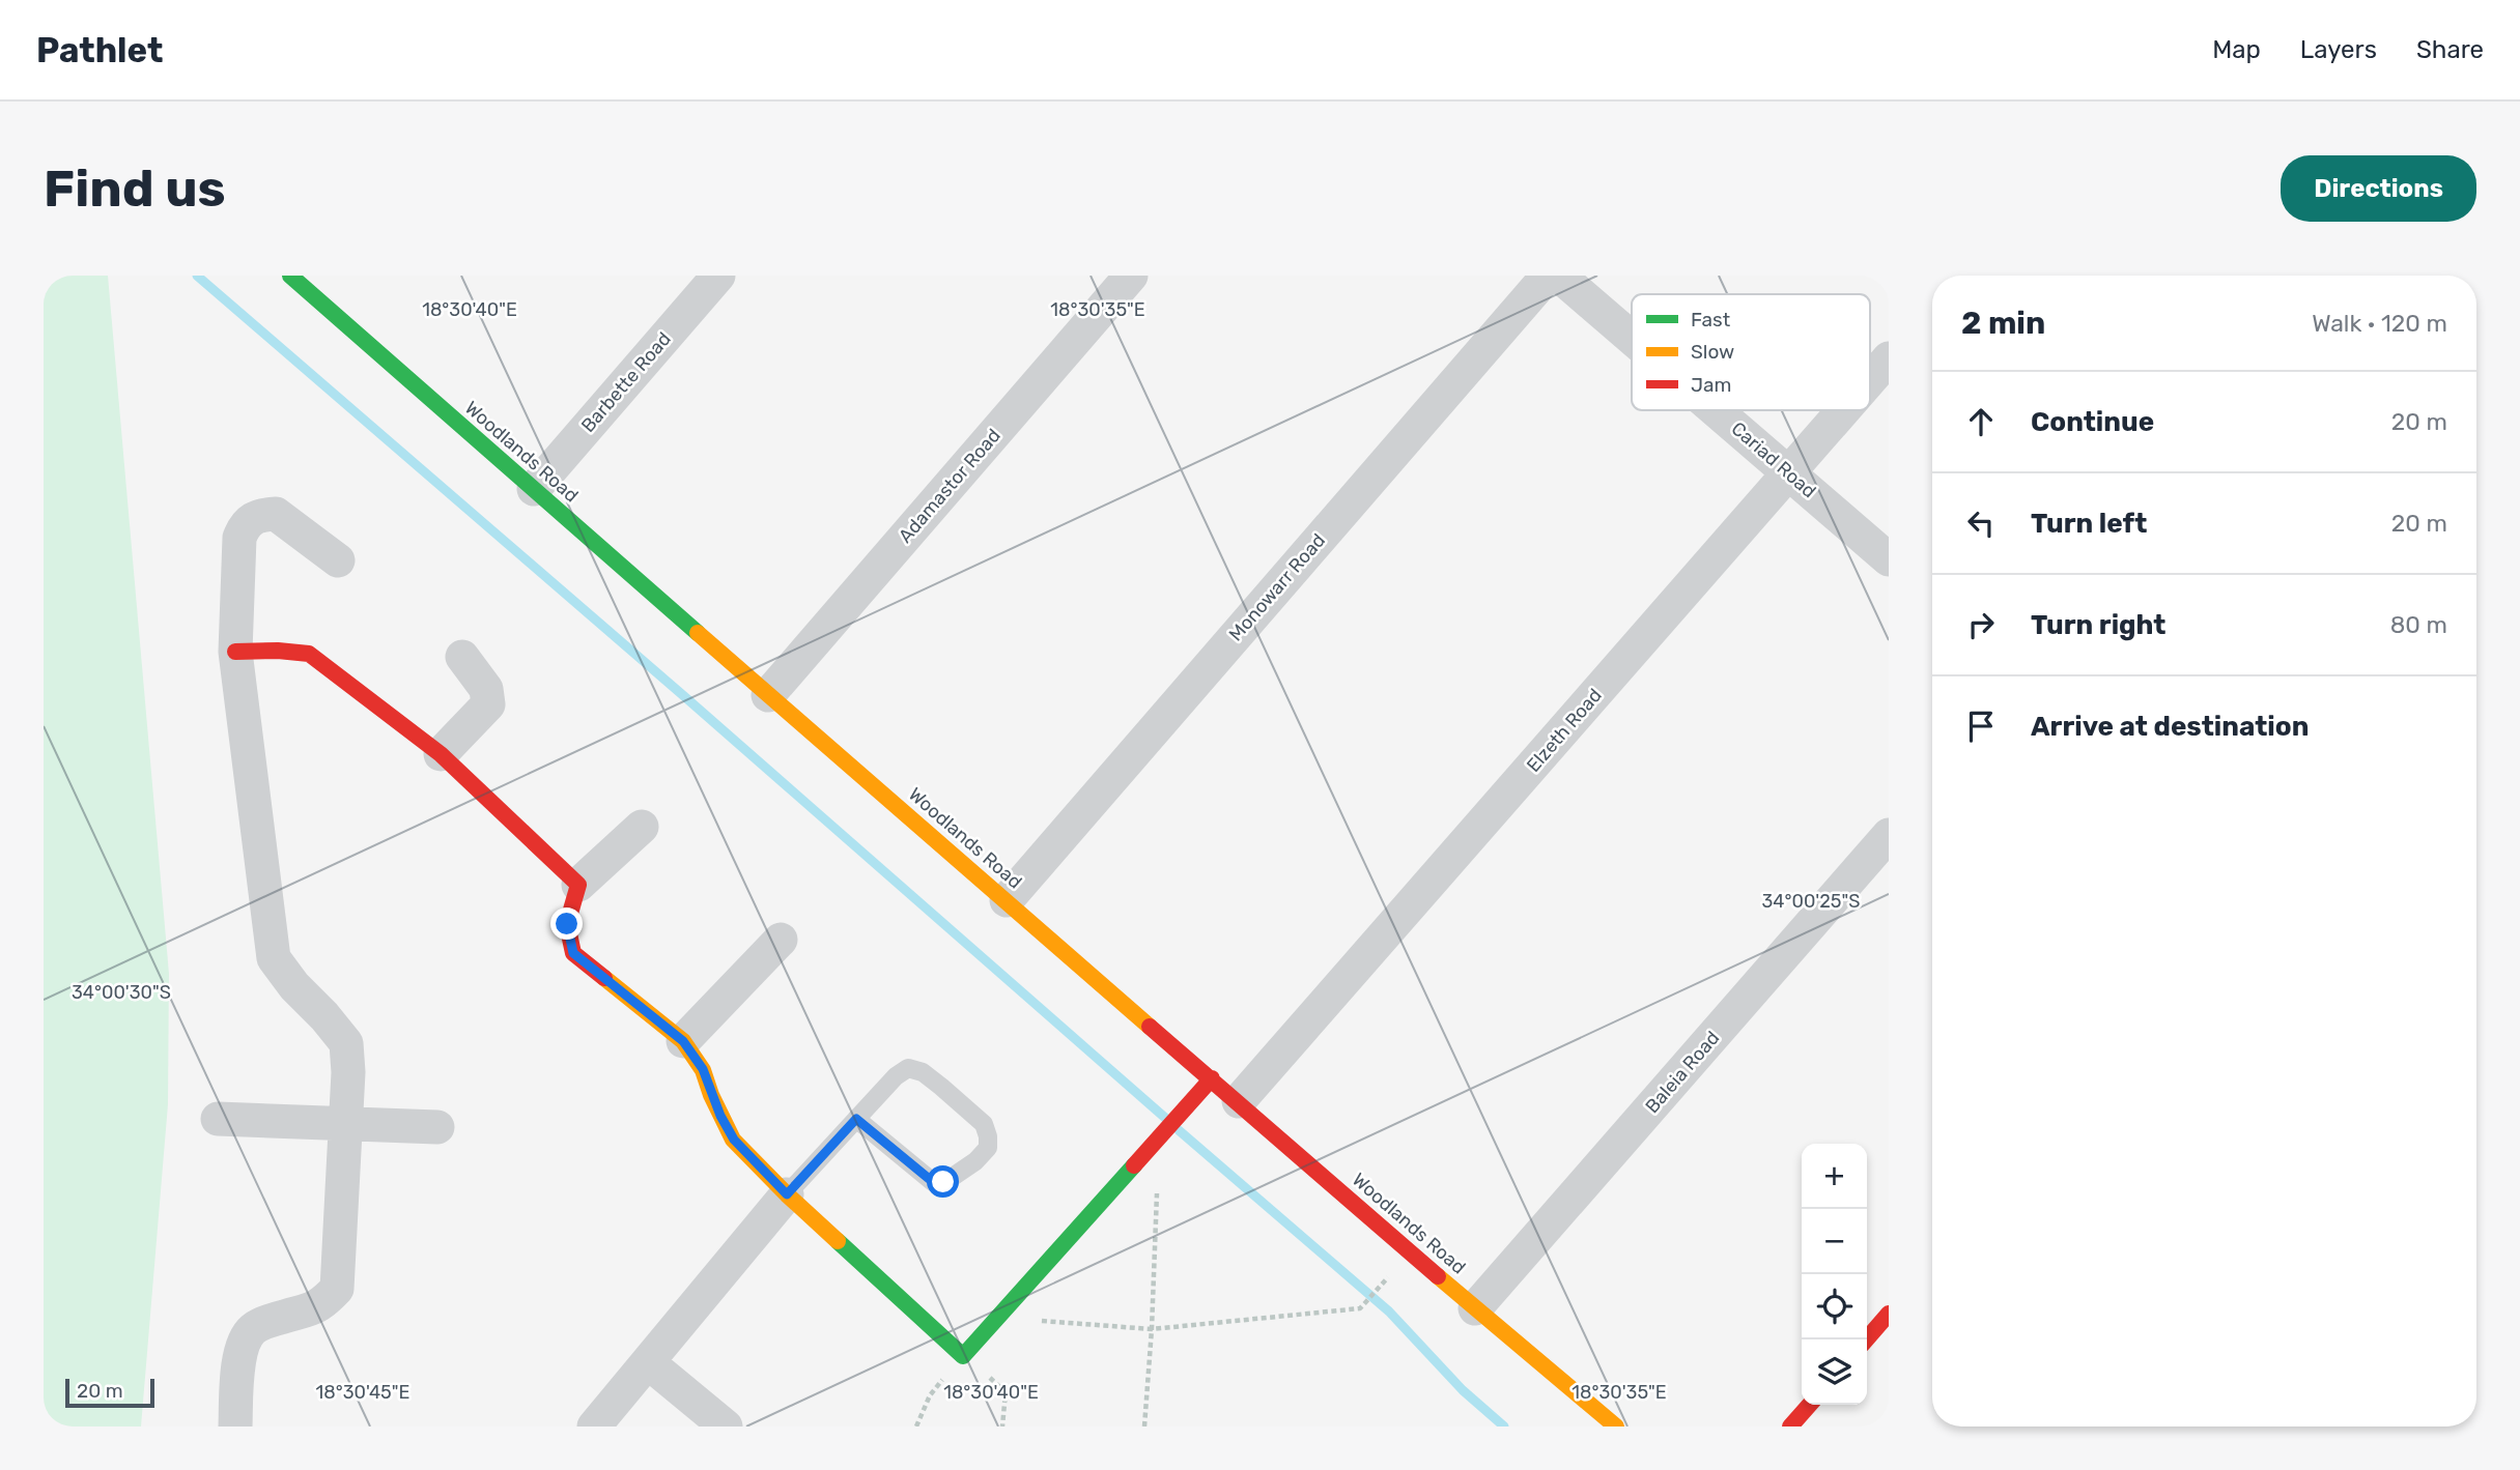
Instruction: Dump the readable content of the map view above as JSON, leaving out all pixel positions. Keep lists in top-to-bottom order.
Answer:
{
  "streets": {
    "street": [
      "Barbette Road",
      "Woodlands Road",
      "Cariad Road",
      "Adamastor Road",
      "Monowarr Road",
      "Elzeth Road",
      "Baleia Road"
    ]
  },
  "crossings": [
    ["Barbette Road", "Woodlands Road"],
    ["Woodlands Road", "Adamastor Road"],
    ["Woodlands Road", "Monowarr Road"],
    ["Woodlands Road", "Elzeth Road"],
    ["Woodlands Road", "Baleia Road"],
    ["Cariad Road", "Elzeth Road"]
  ],
  "legend": ["Fast", "Slow", "Jam"],
  "scale_bar": "20 m",
  "page": {
    "header": "Pathlet",
    "nav": ["Map", "Layers", "Share"],
    "buttons": "Directions",
    "title": "Find us",
    "heading": ["2 min", "Walk · 120 m"],
    "list": [
      ["Continue", "20 m"],
      ["Turn left", "20 m"],
      ["Turn right", "80 m"],
      "Arrive at destination"
    ],
    "map_buttons": ["+", "−"],
    "scale": "20 m"
  },
  "coordinates": [
    "18°30'40\"E",
    "18°30'35\"E",
    "34°00'25\"S",
    "34°00'30\"S",
    "18°30'45\"E"
  ]
}
